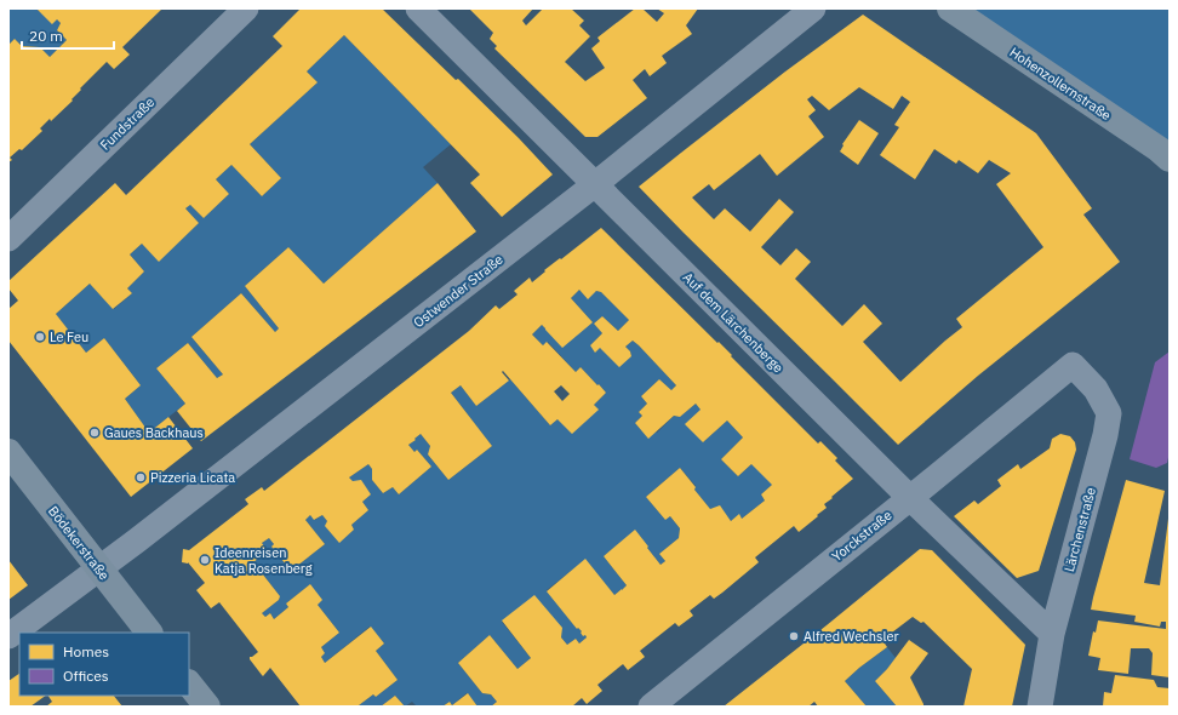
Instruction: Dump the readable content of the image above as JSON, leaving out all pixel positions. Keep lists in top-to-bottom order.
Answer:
{
  "streets": {
    "street": [
      "Hohenzollernstraße",
      "Fundstraße",
      "Ostwender Straße",
      "Auf dem Lärchenberge",
      "Lärchenstraße",
      "Yorckstraße",
      "Bödekerstraße"
    ]
  },
  "crossings": [
    ["Ostwender Straße", "Auf dem Lärchenberge"],
    ["Ostwender Straße", "Bödekerstraße"],
    ["Auf dem Lärchenberge", "Lärchenstraße"],
    ["Auf dem Lärchenberge", "Yorckstraße"],
    ["Lärchenstraße", "Yorckstraße"]
  ],
  "places": [
    "Le Feu",
    "Gaues Backhaus",
    "Pizzeria Licata",
    "Ideenreisen Katja Rosenberg",
    "Alfred Wechsler"
  ],
  "legend": ["Homes", "Offices"],
  "scale_bar": "20 m"
}
